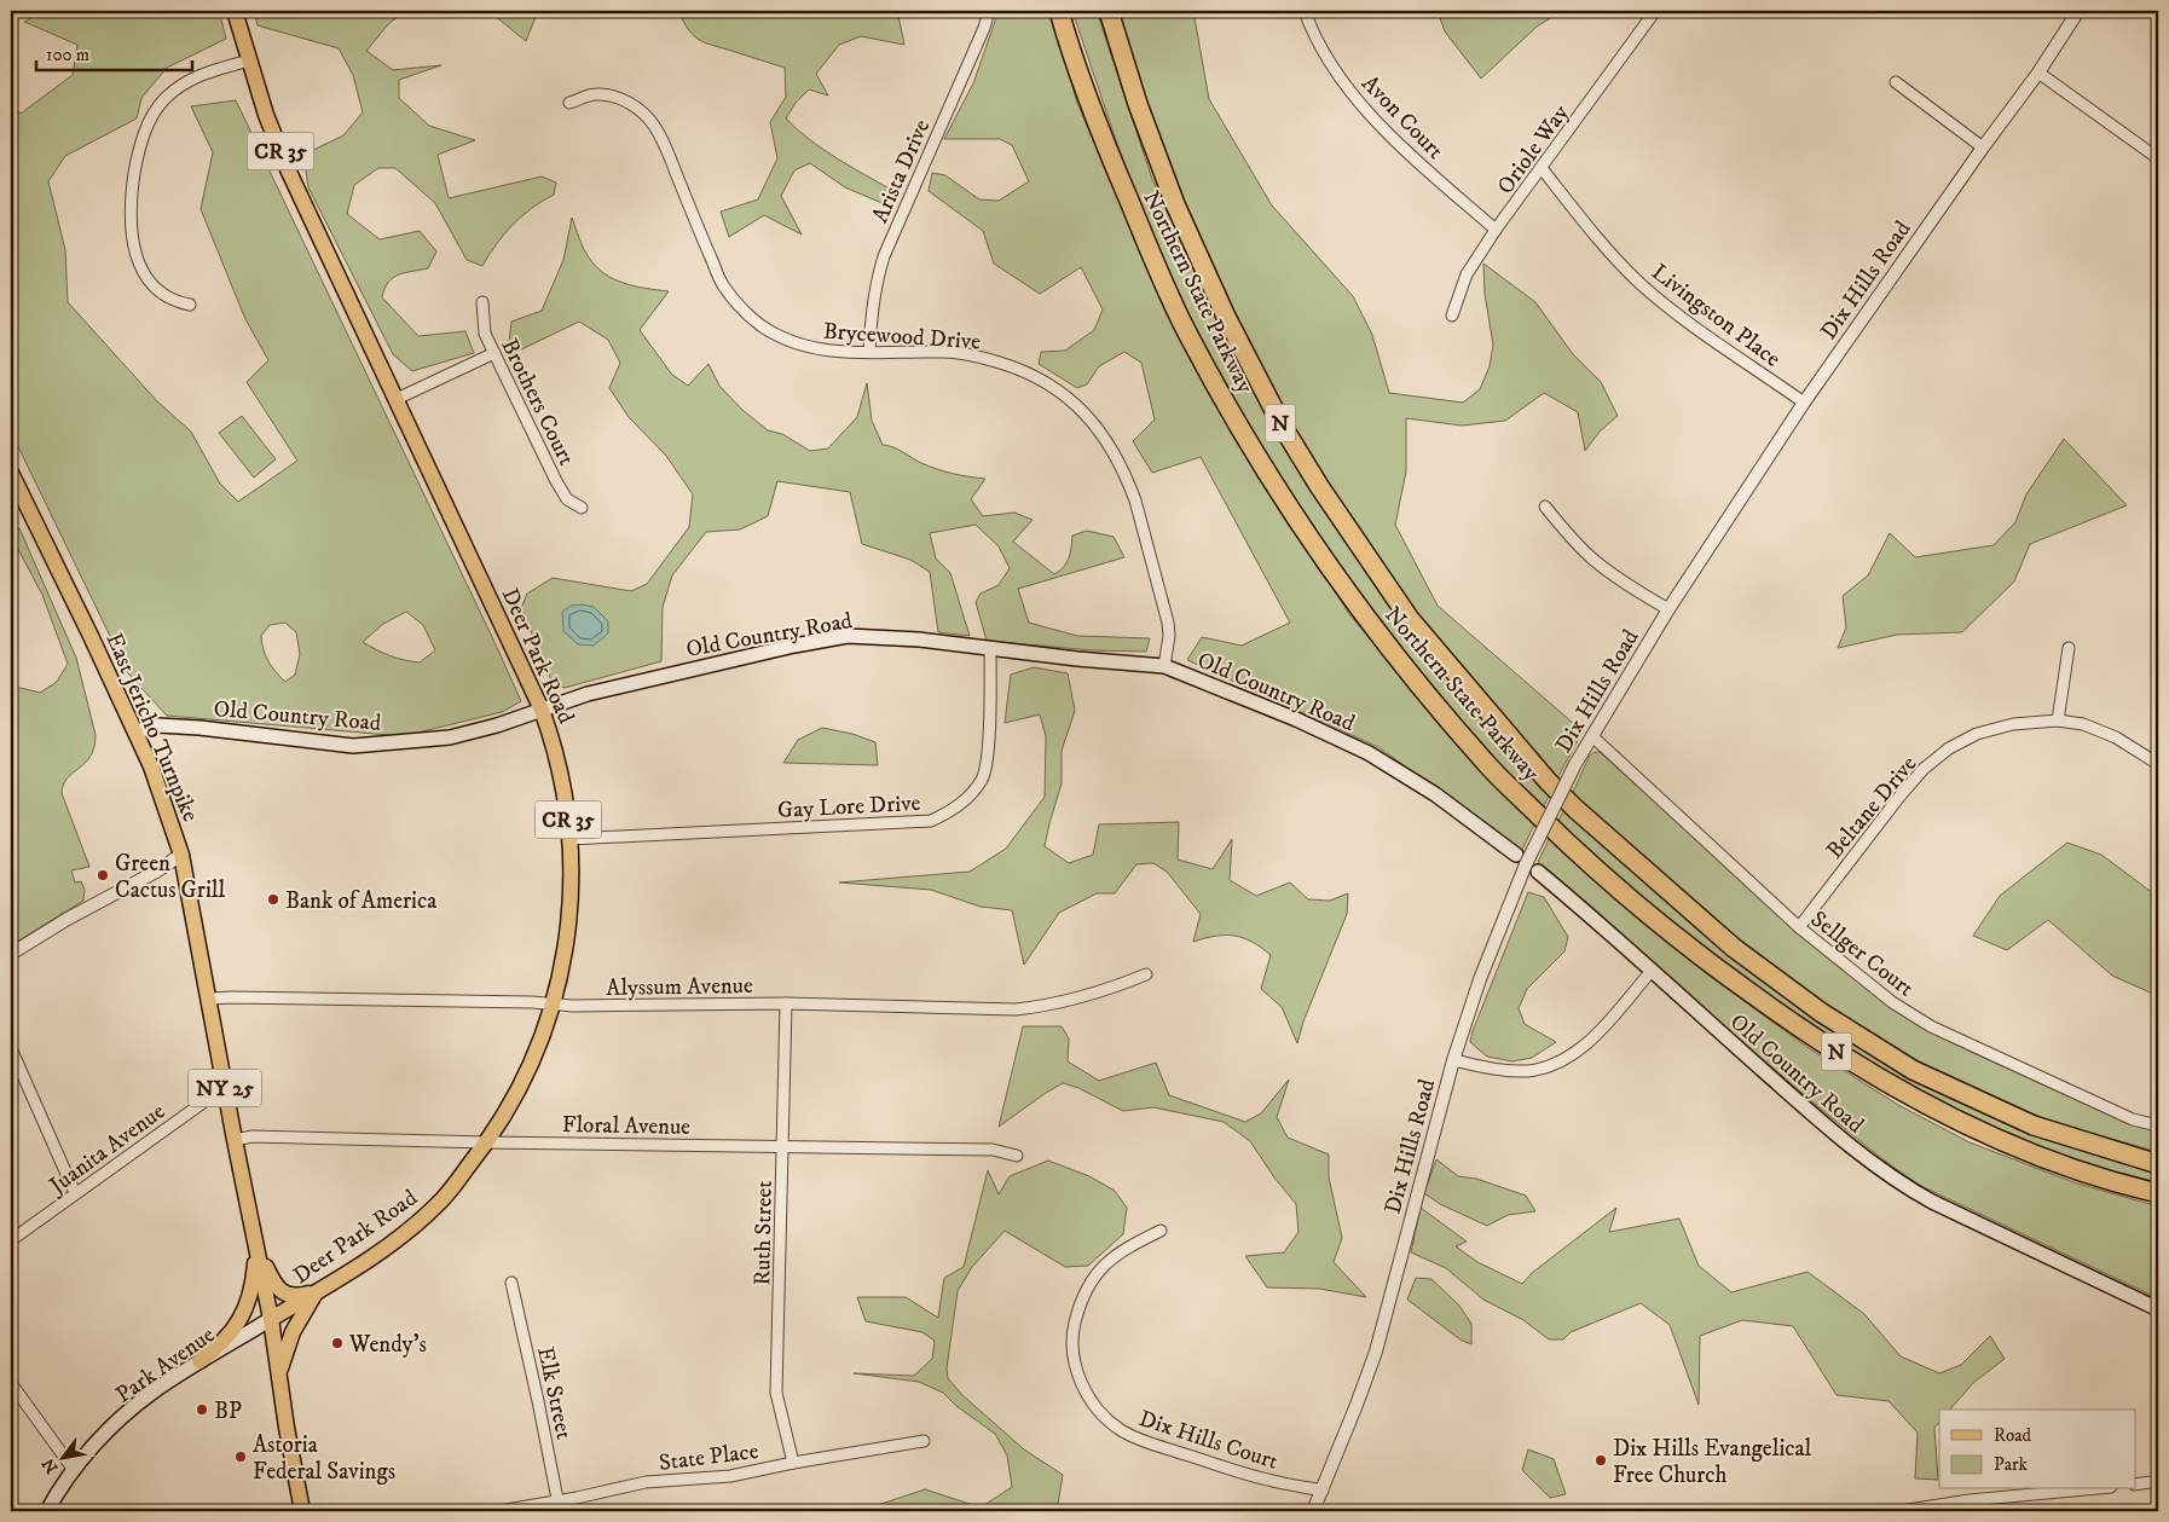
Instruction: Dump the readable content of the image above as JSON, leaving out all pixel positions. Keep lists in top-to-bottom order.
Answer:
{
  "streets": {
    "highway": ["Northern State Parkway", "N"],
    "main road": [
      "CR 35",
      "Old Country Road",
      "Deer Park Road",
      "East Jericho Turnpike",
      "NY 25",
      "Park Avenue"
    ],
    "street": [
      "Avon Court",
      "Oriole Way",
      "Arista Drive",
      "Dix Hills Road",
      "Livingston Place",
      "Brycewood Drive",
      "Brothers Court",
      "Gay Lore Drive",
      "Beltane Drive",
      "Sellger Court",
      "Alyssum Avenue",
      "Floral Avenue",
      "Juanita Avenue",
      "Ruth Street",
      "Elk Street",
      "Dix Hills Court",
      "State Place"
    ]
  },
  "crossings": [
    ["Avon Court", "Oriole Way"],
    ["Oriole Way", "Livingston Place"],
    ["Arista Drive", "Brycewood Drive"],
    ["Dix Hills Road", "Livingston Place"],
    ["Dix Hills Road", "Sellger Court"],
    ["Dix Hills Road", "Dix Hills Court"],
    ["Brycewood Drive", "Old Country Road"],
    ["Old Country Road", "Deer Park Road"],
    ["Old Country Road", "East Jericho Turnpike"],
    ["Old Country Road", "Gay Lore Drive"],
    ["Deer Park Road", "East Jericho Turnpike"],
    ["Deer Park Road", "Gay Lore Drive"],
    ["Deer Park Road", "Alyssum Avenue"],
    ["Deer Park Road", "Floral Avenue"],
    ["Deer Park Road", "Park Avenue"],
    ["East Jericho Turnpike", "Alyssum Avenue"],
    ["East Jericho Turnpike", "Floral Avenue"],
    ["East Jericho Turnpike", "Juanita Avenue"],
    ["East Jericho Turnpike", "Park Avenue"],
    ["Beltane Drive", "Sellger Court"],
    ["Alyssum Avenue", "Ruth Street"],
    ["Floral Avenue", "Ruth Street"],
    ["Ruth Street", "State Place"],
    ["Elk Street", "State Place"]
  ],
  "places": [
    "Green Cactus Grill",
    "Bank of America",
    "Wendy's",
    "BP",
    "Astoria Federal Savings",
    "Dix Hills Evangelical Free Church"
  ],
  "legend": ["Road", "Park"],
  "scale_bar": "100 m",
  "north": "bottom left"
}
